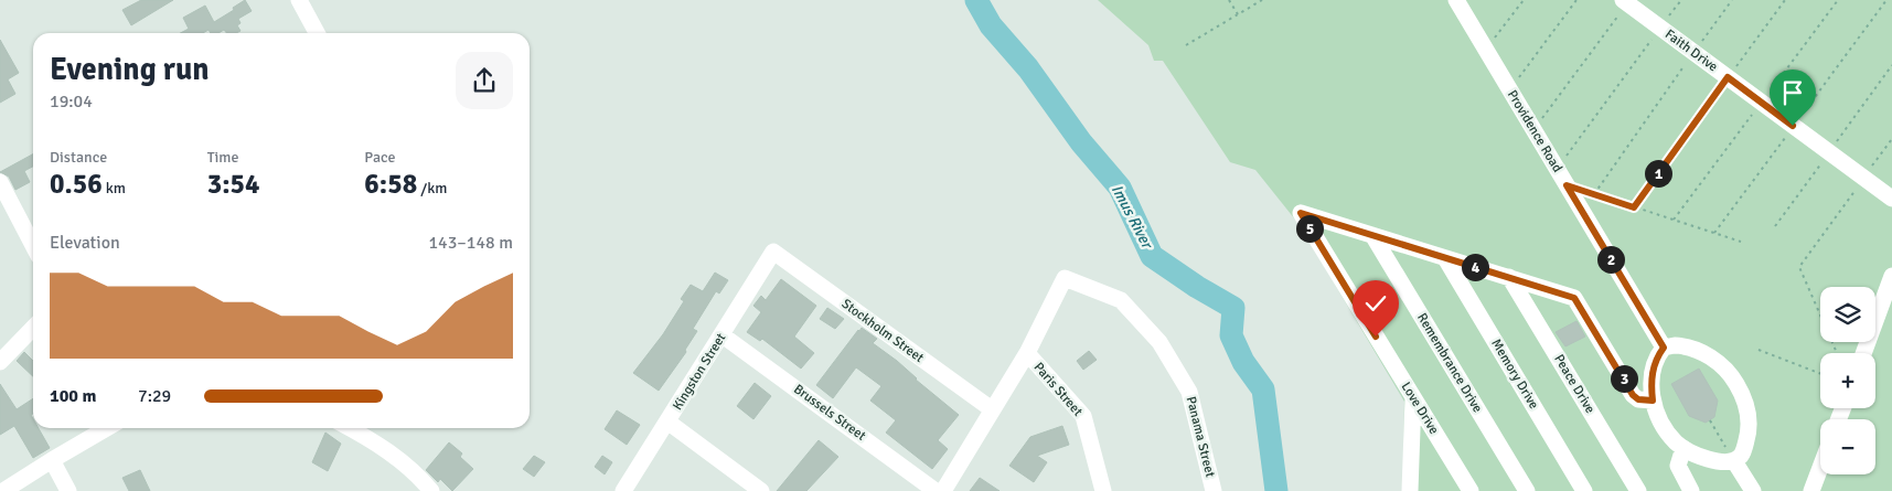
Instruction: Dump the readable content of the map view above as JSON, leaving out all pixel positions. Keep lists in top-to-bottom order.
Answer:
{
  "streets": {
    "street": [
      "Faith Drive",
      "Providence Road",
      "Stockholm Street",
      "Remembrance Drive",
      "Kingston Street",
      "Memory Drive",
      "Peace Drive",
      "Paris Street",
      "Love Drive",
      "Brussels Street",
      "Panama Street"
    ]
  },
  "crossings": [
    ["Stockholm Street", "Kingston Street"],
    ["Remembrance Drive", "Love Drive"],
    ["Kingston Street", "Brussels Street"],
    ["Paris Street", "Panama Street"]
  ],
  "water": ["Imus River"],
  "page": {
    "heading": ["Evening run", "19:04"],
    "stats": [
      ["Distance", "0.56 km"],
      ["Time", "3:54"],
      ["Pace", "6:58 /km"]
    ],
    "pins": [
      "1",
      "5",
      "2",
      "4",
      "3"
    ],
    "chart": ["Elevation", "143–148 m"],
    "map_buttons": ["+", "−"],
    "list": [
      {
        "name": "100 m",
        "note": "7:29"
      }
    ]
  }
}
